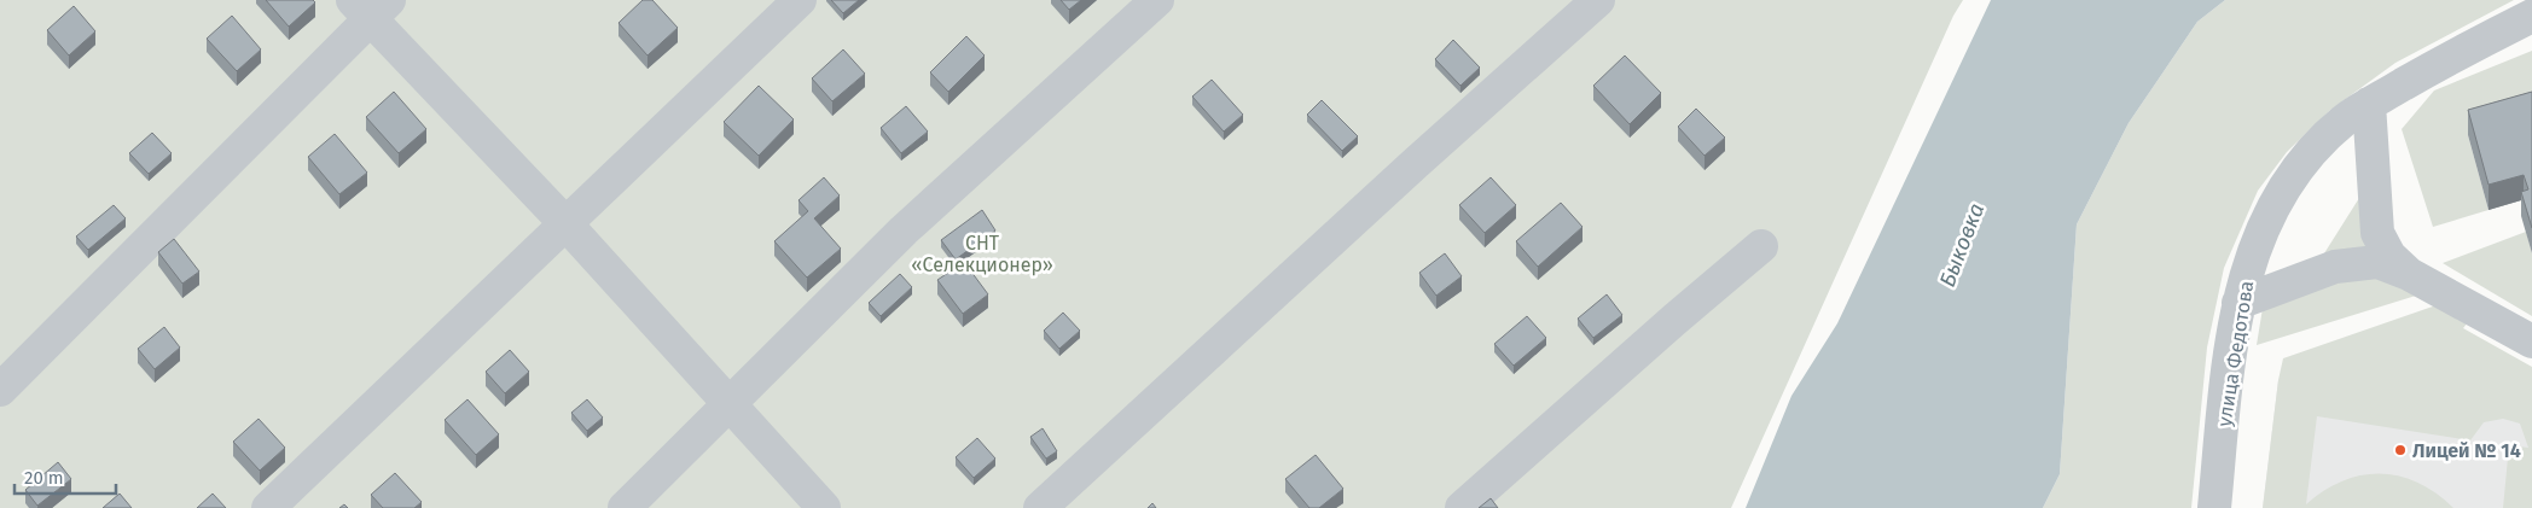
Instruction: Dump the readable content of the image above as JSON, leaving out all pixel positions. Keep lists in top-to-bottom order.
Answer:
{
  "streets": {
    "street": ["улица Федотова"]
  },
  "water": ["Быковка"],
  "parks": ["СНТ «Селекционер»"],
  "places": ["Лицей № 14"],
  "scale_bar": "20 m"
}
